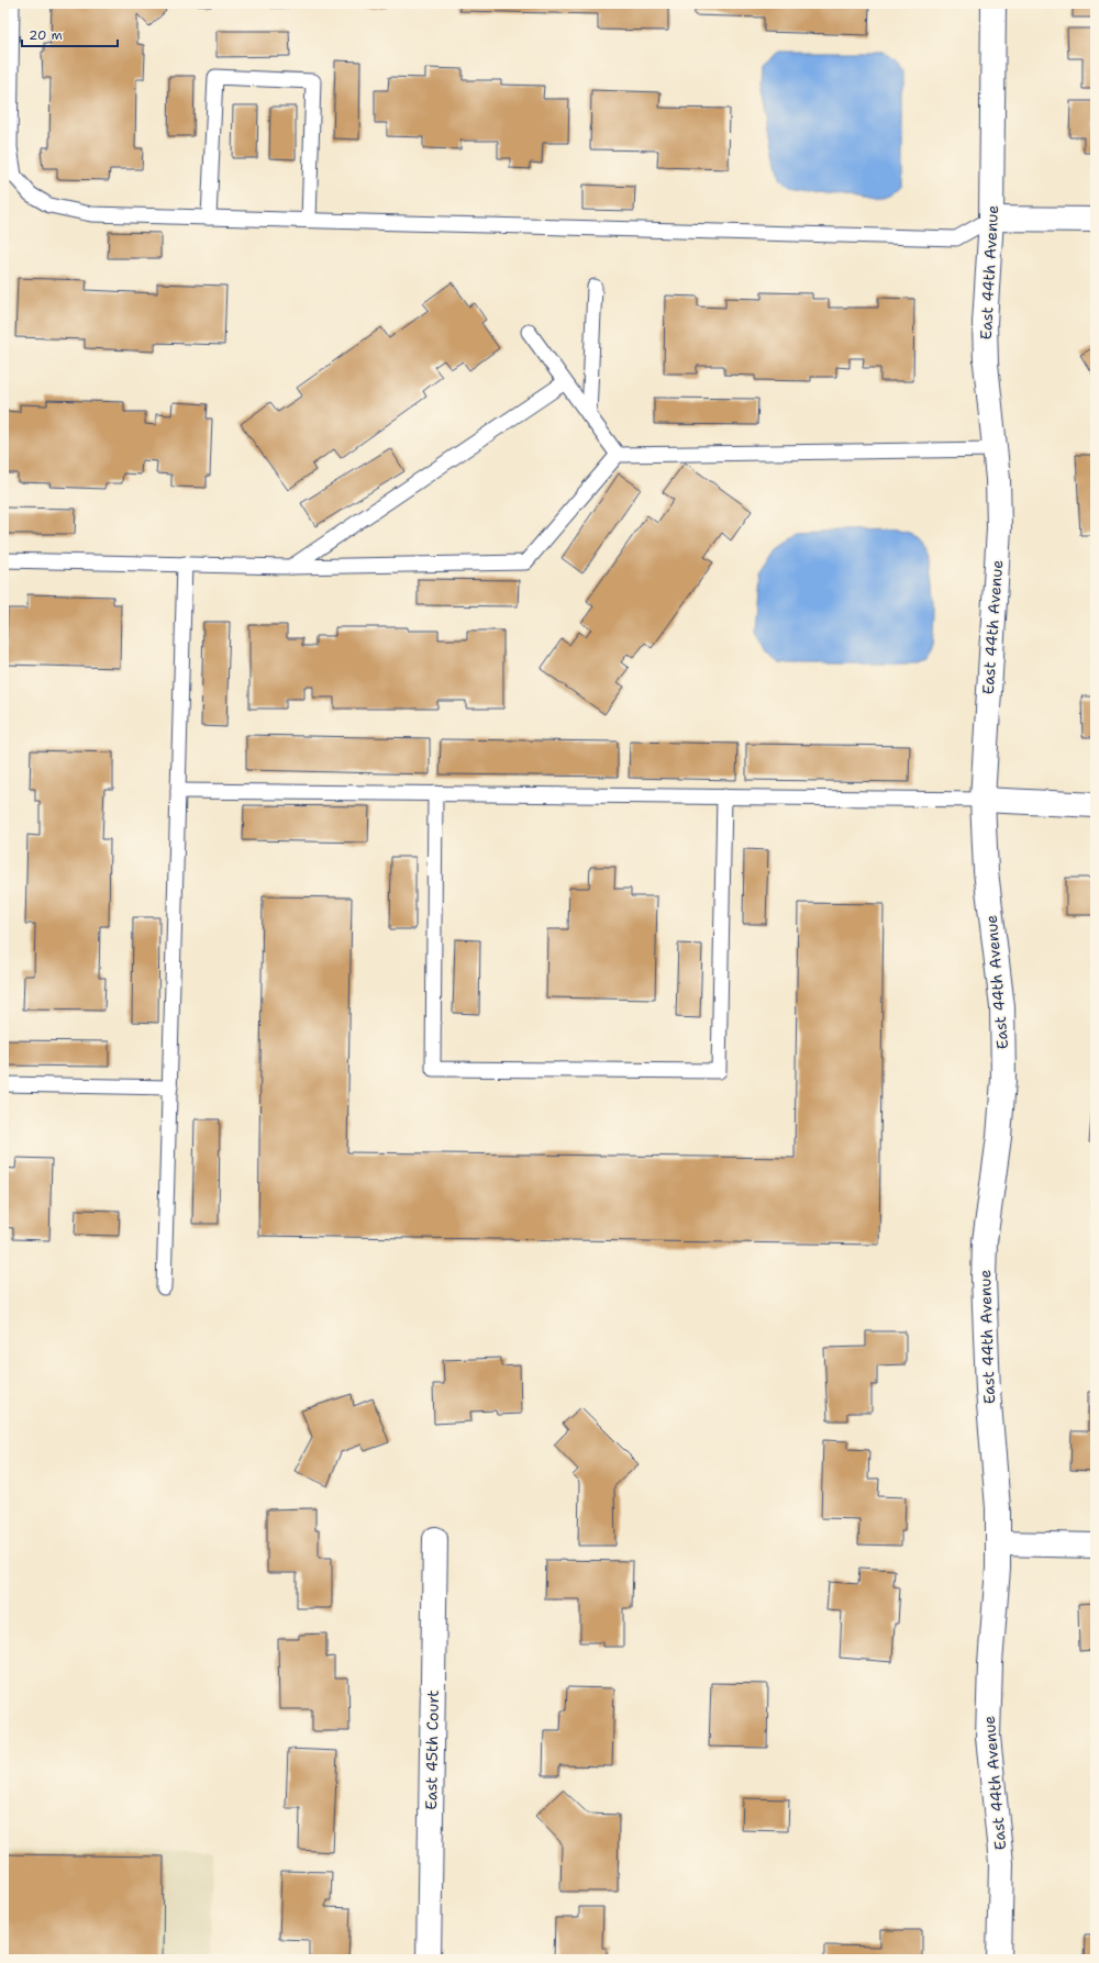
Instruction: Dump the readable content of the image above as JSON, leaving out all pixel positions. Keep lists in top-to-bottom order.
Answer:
{
  "streets": {
    "street": ["East 44th Avenue", "East 45th Court"]
  },
  "scale_bar": "20 m"
}
